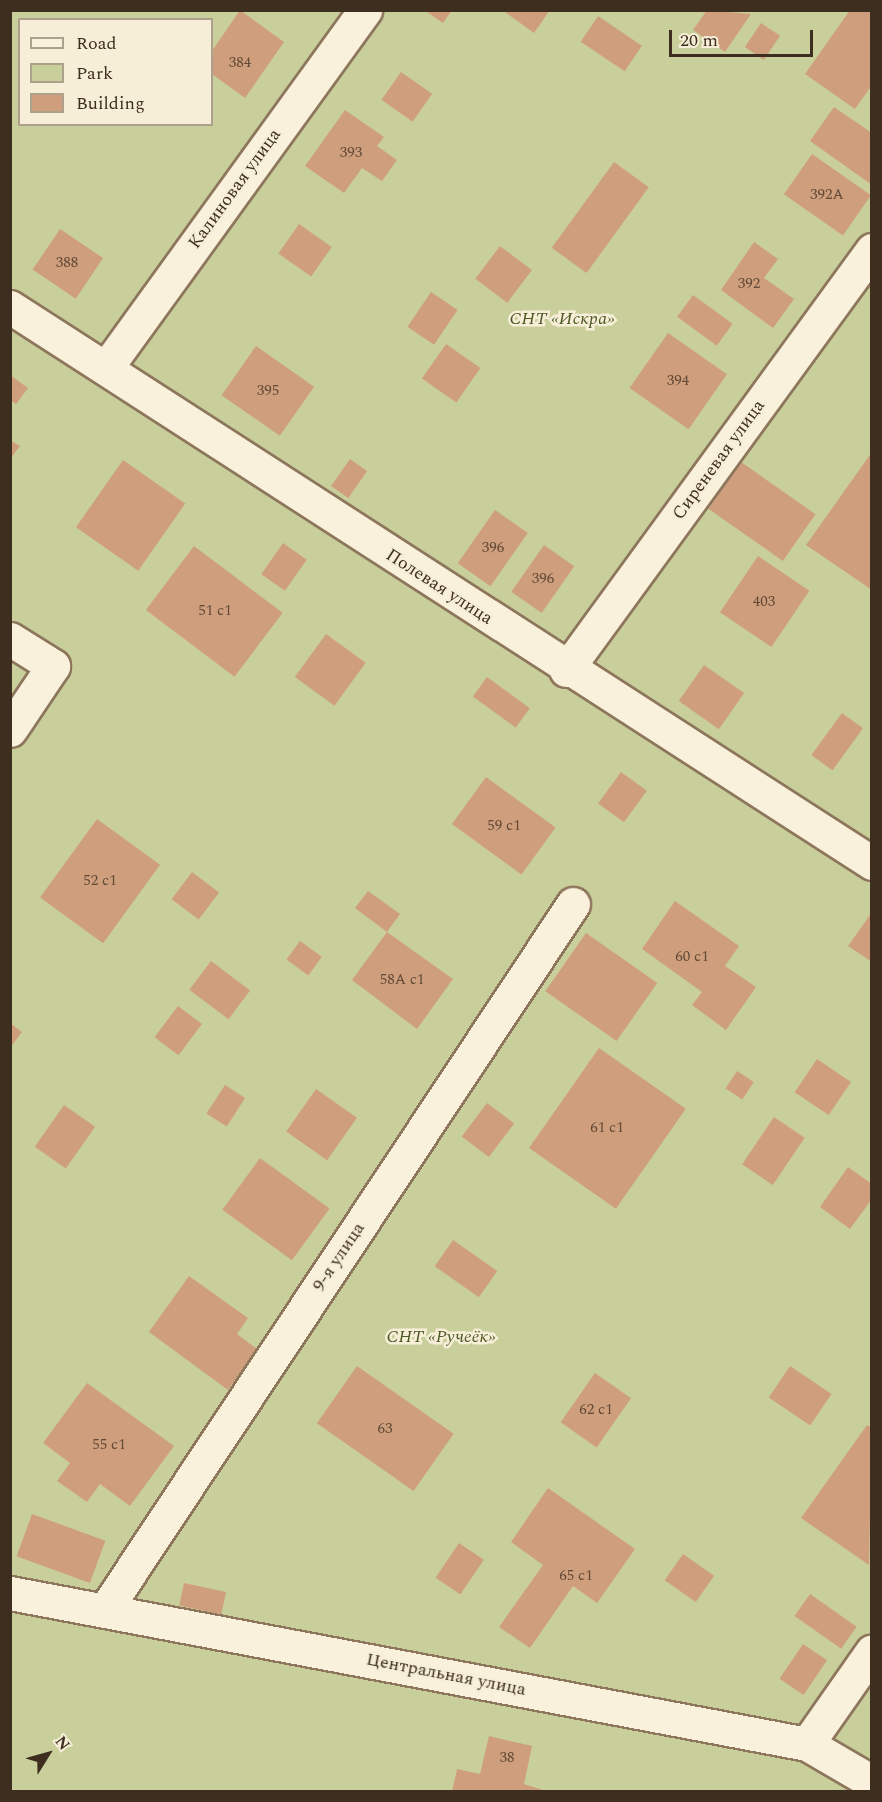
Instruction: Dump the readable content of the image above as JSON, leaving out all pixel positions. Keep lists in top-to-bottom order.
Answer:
{
  "streets": {
    "lane": [
      "Калиновая улица",
      "Сиреневая улица",
      "Полевая улица",
      "9-я улица",
      "Центральная улица"
    ]
  },
  "crossings": [
    ["Калиновая улица", "Полевая улица"],
    ["Сиреневая улица", "Полевая улица"],
    ["9-я улица", "Центральная улица"]
  ],
  "parks": ["СНТ «Искра»", "СНТ «Ручеёк»"],
  "house_numbers": [
    "384",
    "393",
    "392А",
    "388",
    "392",
    "394",
    "395",
    "396",
    "396",
    "403",
    "51 с1",
    "59 с1",
    "52 с1",
    "60 с1",
    "58А с1",
    "61 с1",
    "62 с1",
    "63",
    "55 с1",
    "65 с1",
    "38"
  ],
  "legend": ["Road", "Park", "Building"],
  "scale_bar": "20 m",
  "north": "top right"
}
